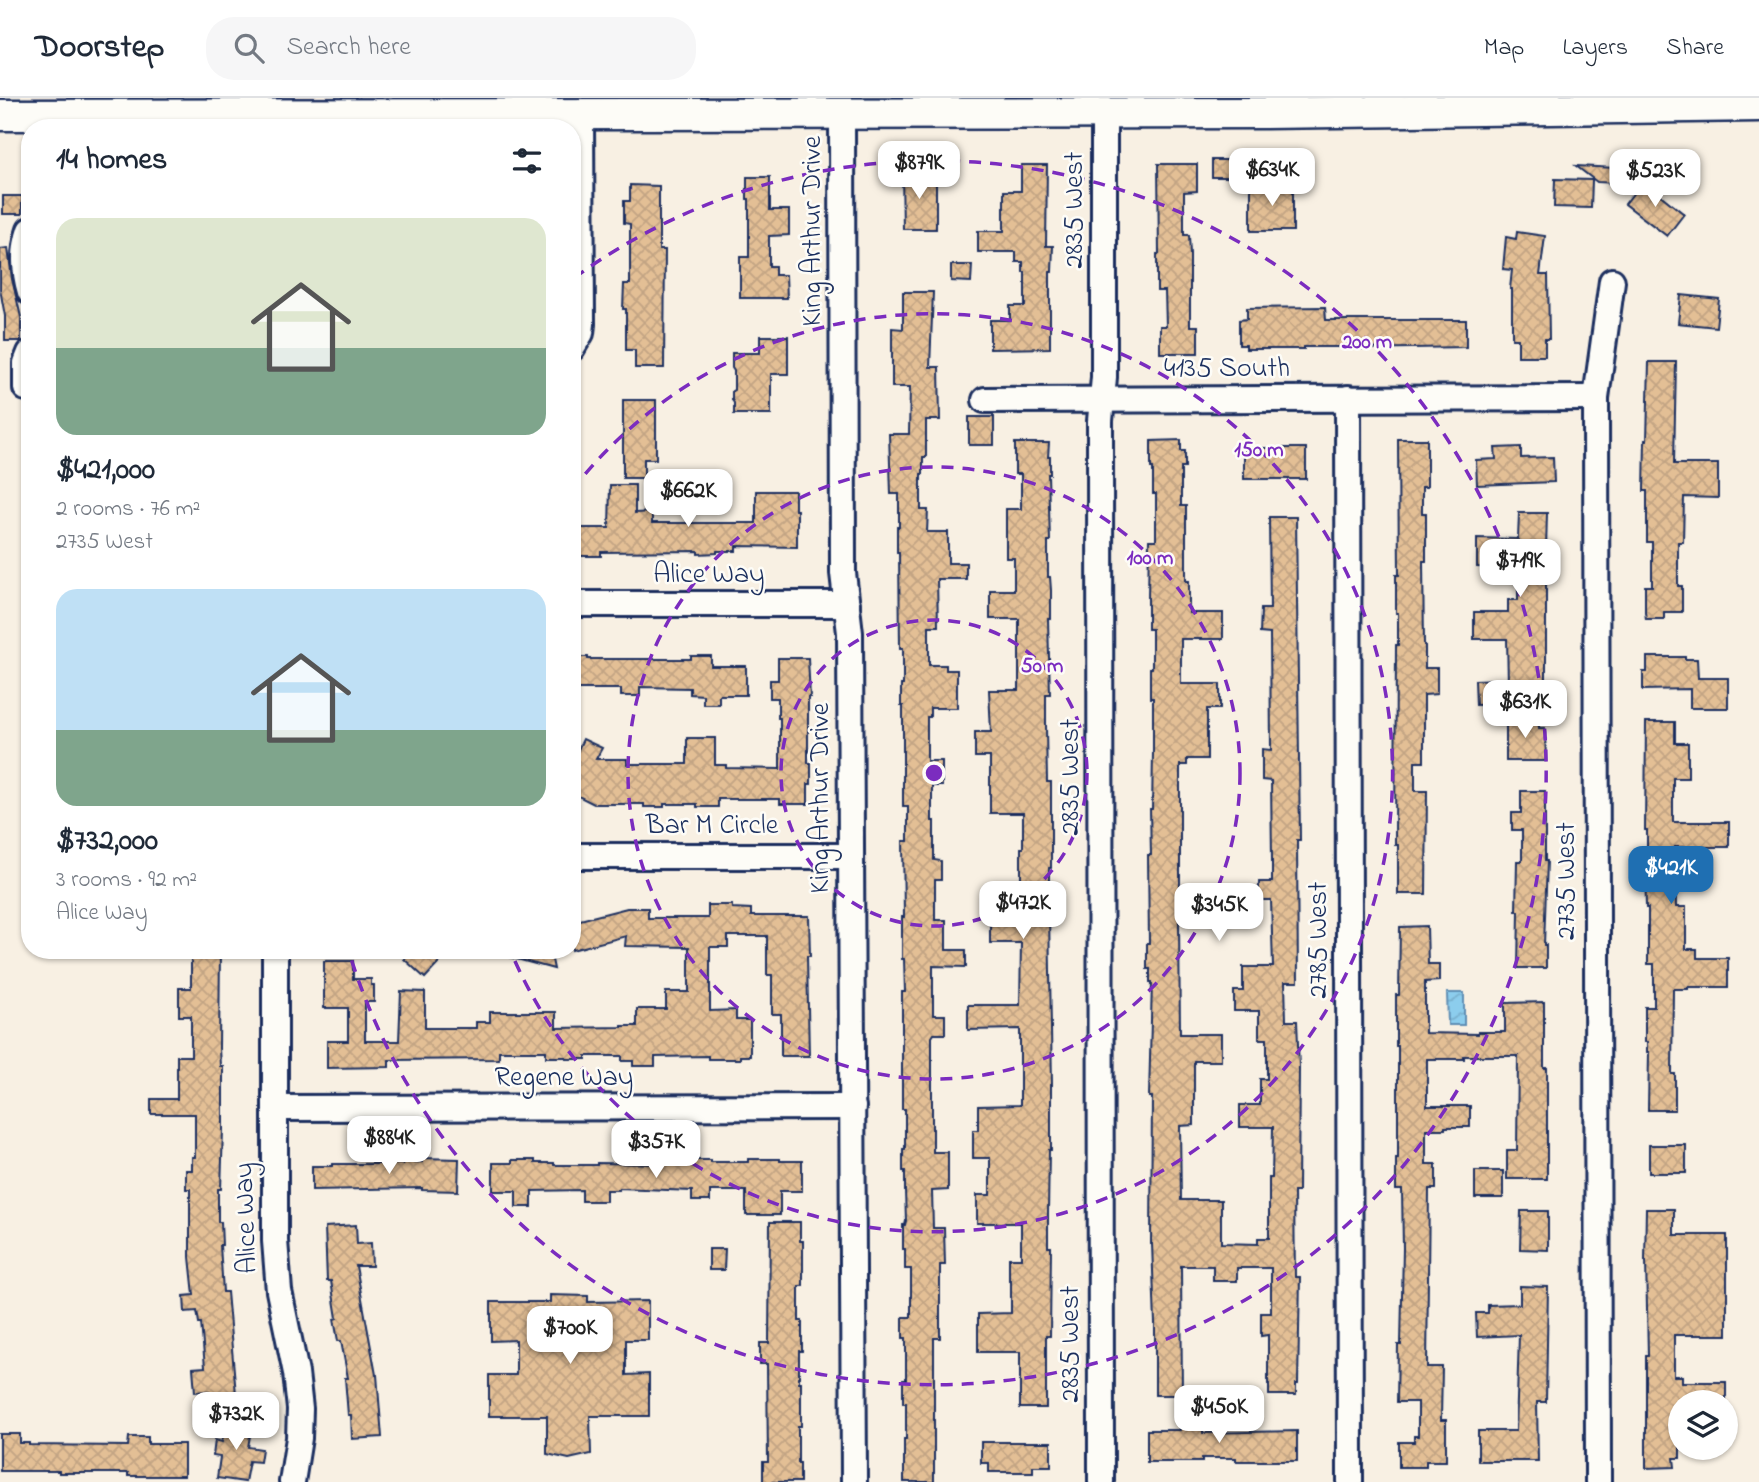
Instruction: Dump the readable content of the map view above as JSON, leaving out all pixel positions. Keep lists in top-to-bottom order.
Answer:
{
  "streets": {
    "street": [
      "2835 West",
      "King Arthur Drive",
      "4135 South",
      "Alice Way",
      "Bar M Circle",
      "2735 West",
      "2785 West",
      "Regene Way"
    ]
  },
  "crossings": [
    ["2835 West", "4135 South"],
    ["King Arthur Drive", "Alice Way"],
    ["King Arthur Drive", "Bar M Circle"],
    ["King Arthur Drive", "Regene Way"],
    ["4135 South", "2735 West"],
    ["4135 South", "2785 West"],
    ["Alice Way", "Regene Way"]
  ],
  "page": {
    "header": "Doorstep",
    "search": "Search here",
    "nav": ["Map", "Layers", "Share"],
    "heading": "14 homes",
    "price": [
      "$879K",
      "$634K",
      "$523K",
      "$662K",
      "$719K",
      "$631K",
      "$421K",
      "$472K",
      "$345K",
      "$884K",
      "$357K",
      "$700K",
      "$450K",
      "$732K"
    ],
    "list": [
      {
        "name": "$421,000",
        "note": "2 rooms · 76 m² · 2735 West"
      },
      {
        "name": "$732,000",
        "note": "3 rooms · 92 m² · Alice Way"
      }
    ]
  },
  "rings": [
    "200 m",
    "150 m",
    "100 m",
    "50 m"
  ]
}
